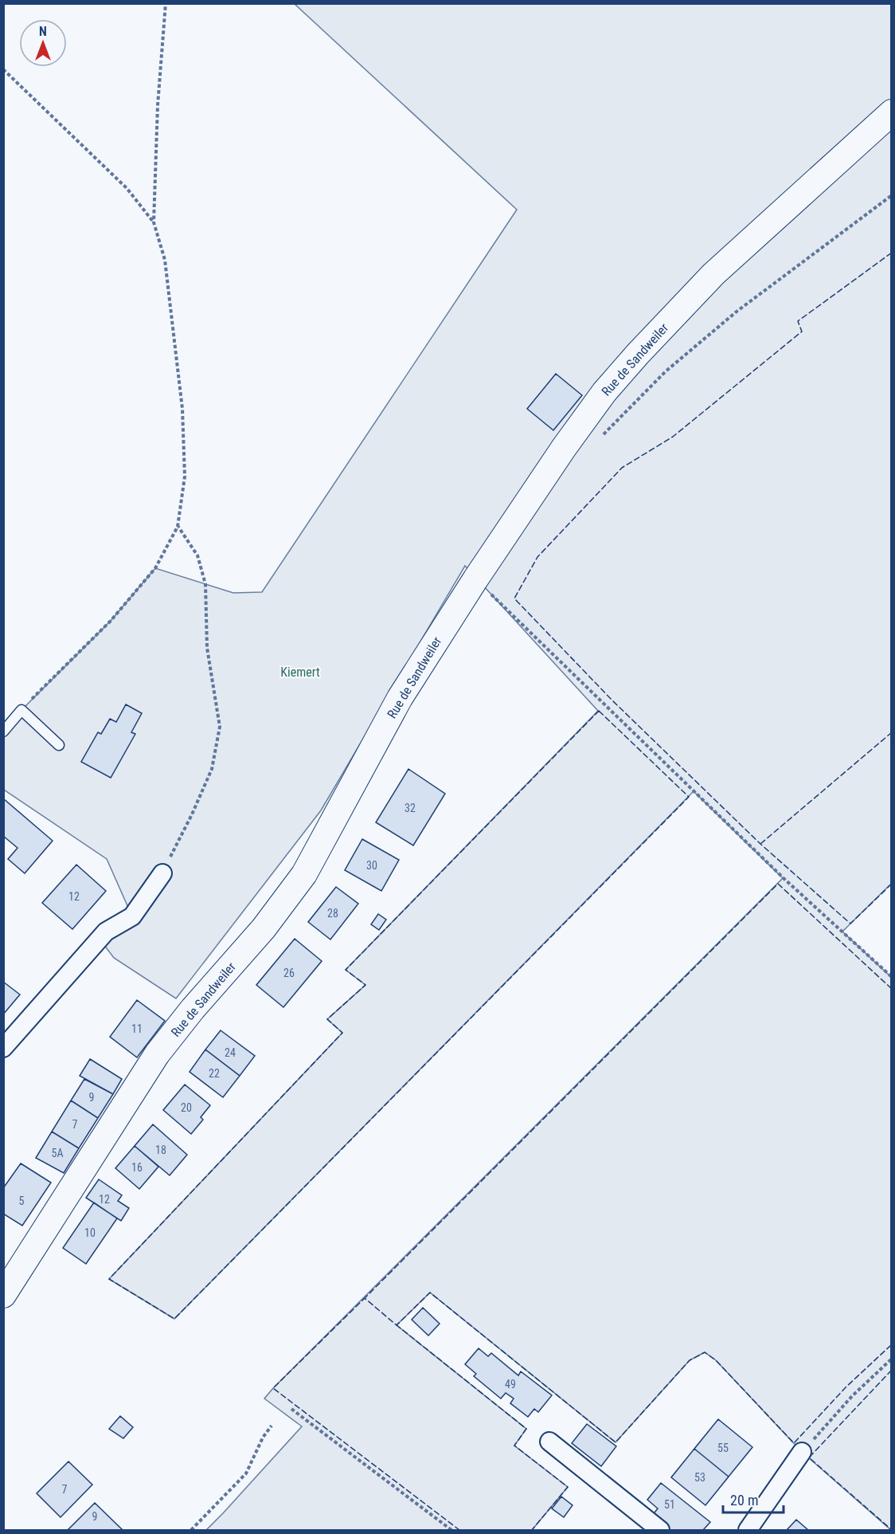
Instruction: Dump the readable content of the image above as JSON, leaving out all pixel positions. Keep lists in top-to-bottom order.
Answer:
{
  "streets": {
    "main road": ["Rue de Sandweiler"]
  },
  "parks": ["Kiemert"],
  "house_numbers": [
    "32",
    "30",
    "12",
    "28",
    "26",
    "11",
    "24",
    "22",
    "9",
    "20",
    "7",
    "18",
    "5A",
    "16",
    "12",
    "5",
    "10",
    "49",
    "55",
    "53",
    "7",
    "51",
    "9"
  ],
  "scale_bar": "20 m",
  "north": "top"
}
